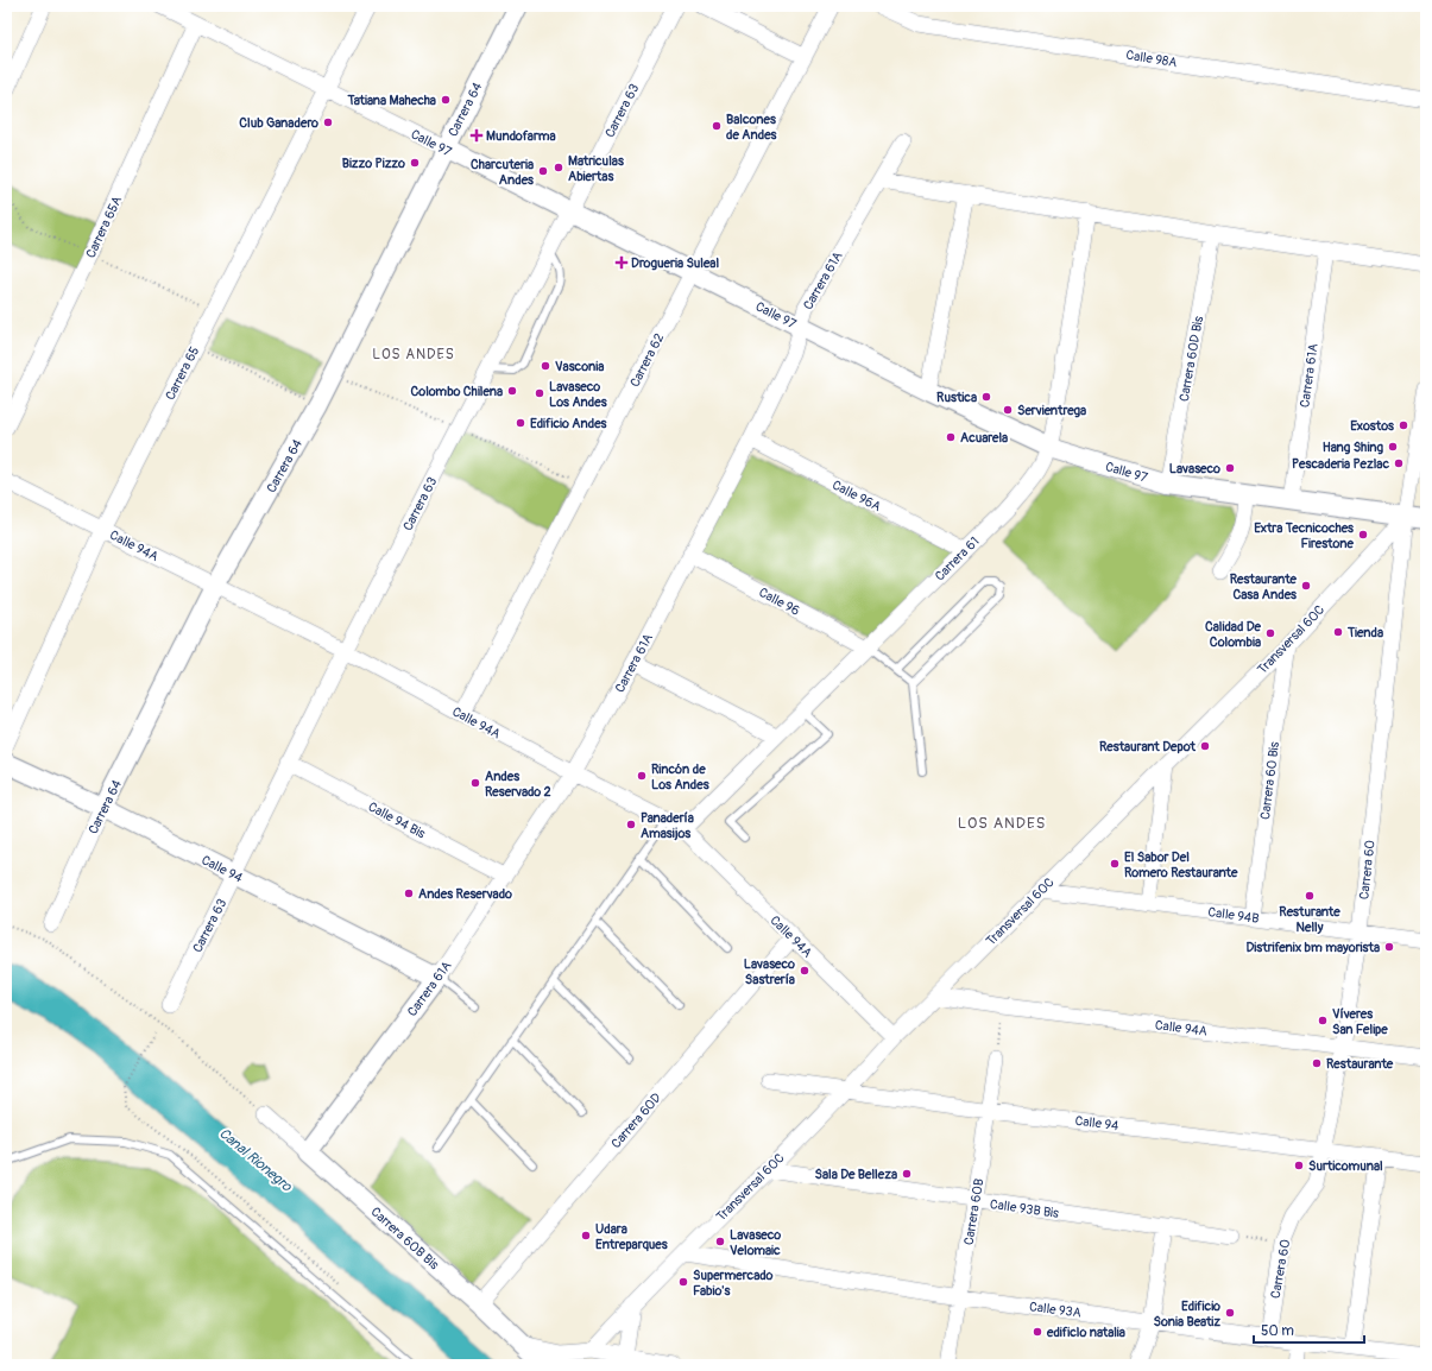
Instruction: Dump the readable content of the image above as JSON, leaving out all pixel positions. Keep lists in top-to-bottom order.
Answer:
{
  "streets": {
    "street": [
      "Calle 98A",
      "Carrera 64",
      "Carrera 63",
      "Calle 97",
      "Carrera 65A",
      "Carrera 61A",
      "Carrera 60D Bis",
      "Carrera 62",
      "Carrera 65",
      "Calle 96A",
      "Calle 94A",
      "Carrera 61",
      "Calle 96",
      "Transversal 60C",
      "Carrera 60 Bis",
      "Calle 94 Bis",
      "Calle 94",
      "Carrera 60",
      "Calle 94B",
      "Carrera 60D",
      "Calle 93B Bis",
      "Carrera 60B",
      "Carrera 60B Bis",
      "Calle 93A"
    ]
  },
  "crossings": [
    ["Carrera 64", "Calle 97"],
    ["Carrera 64", "Calle 94A"],
    ["Carrera 64", "Calle 94"],
    ["Carrera 63", "Calle 97"],
    ["Carrera 63", "Calle 94A"],
    ["Carrera 63", "Calle 94 Bis"],
    ["Carrera 63", "Calle 94"],
    ["Calle 97", "Carrera 65A"],
    ["Calle 97", "Carrera 61A"],
    ["Calle 97", "Carrera 60D Bis"],
    ["Calle 97", "Carrera 62"],
    ["Calle 97", "Carrera 65"],
    ["Calle 97", "Carrera 61"],
    ["Calle 97", "Transversal 60C"],
    ["Calle 97", "Carrera 60"],
    ["Carrera 61A", "Calle 96A"],
    ["Carrera 61A", "Calle 94A"],
    ["Carrera 61A", "Calle 96"],
    ["Carrera 61A", "Calle 94 Bis"],
    ["Carrera 61A", "Calle 94"],
    ["Carrera 61A", "Carrera 60B Bis"],
    ["Carrera 62", "Calle 94A"],
    ["Carrera 65", "Calle 94A"],
    ["Calle 96A", "Carrera 61"],
    ["Calle 94A", "Carrera 61"],
    ["Calle 94A", "Transversal 60C"],
    ["Calle 94A", "Carrera 60"],
    ["Calle 94A", "Carrera 60D"],
    ["Carrera 61", "Calle 96"],
    ["Transversal 60C", "Carrera 60 Bis"],
    ["Transversal 60C", "Calle 94"],
    ["Transversal 60C", "Carrera 60"],
    ["Transversal 60C", "Calle 94B"],
    ["Transversal 60C", "Calle 93B Bis"],
    ["Transversal 60C", "Calle 93A"],
    ["Carrera 60 Bis", "Calle 94B"],
    ["Calle 94", "Carrera 60"],
    ["Calle 94", "Carrera 60B"],
    ["Carrera 60", "Calle 94B"],
    ["Carrera 60", "Calle 93A"],
    ["Carrera 60D", "Carrera 60B Bis"],
    ["Calle 93B Bis", "Carrera 60B"],
    ["Carrera 60B", "Calle 93A"]
  ],
  "districts": ["LOS ANDES", "LOS ANDES"],
  "water": ["Canal Rionegro"],
  "places": {
    "other": [
      "Tatiana Mahecha",
      "Club Ganadero",
      "Balcones de Andes",
      "Bizzo Pizzo",
      "Matriculas Abiertas",
      "Charcuteria Andes",
      "Vasconia",
      "Colombo Chilena",
      "Lavaseco Los Andes",
      "Rustica",
      "Servientrega",
      "Edificio Andes",
      "Exostos",
      "Acuarela",
      "Hang Shing",
      "Pescaderia Pezlac",
      "Lavaseco",
      "Extra Tecnicoches Firestone",
      "Restaurante Casa Andes",
      "Tienda",
      "Calidad De Colombia",
      "Restaurant Depot",
      "Rincón de Los Andes",
      "Andes Reservado 2",
      "Panadería Amasijos",
      "El Sabor Del Romero Restaurante",
      "Andes Reservado",
      "Resturante Nelly",
      "Distrifenix bm mayorista",
      "Lavaseco Sastrería",
      "Víveres San Felipe",
      "Restaurante",
      "Surticomunal",
      "Sala De Belleza",
      "Udara Entreparques",
      "Lavaseco Velomaic",
      "Supermercado Fabio's",
      "Edificio Sonia Beatiz",
      "edificlo natalia"
    ],
    "health": ["Mundofarma", "Drogueria Suleal"]
  },
  "scale_bar": "50 m"
}
